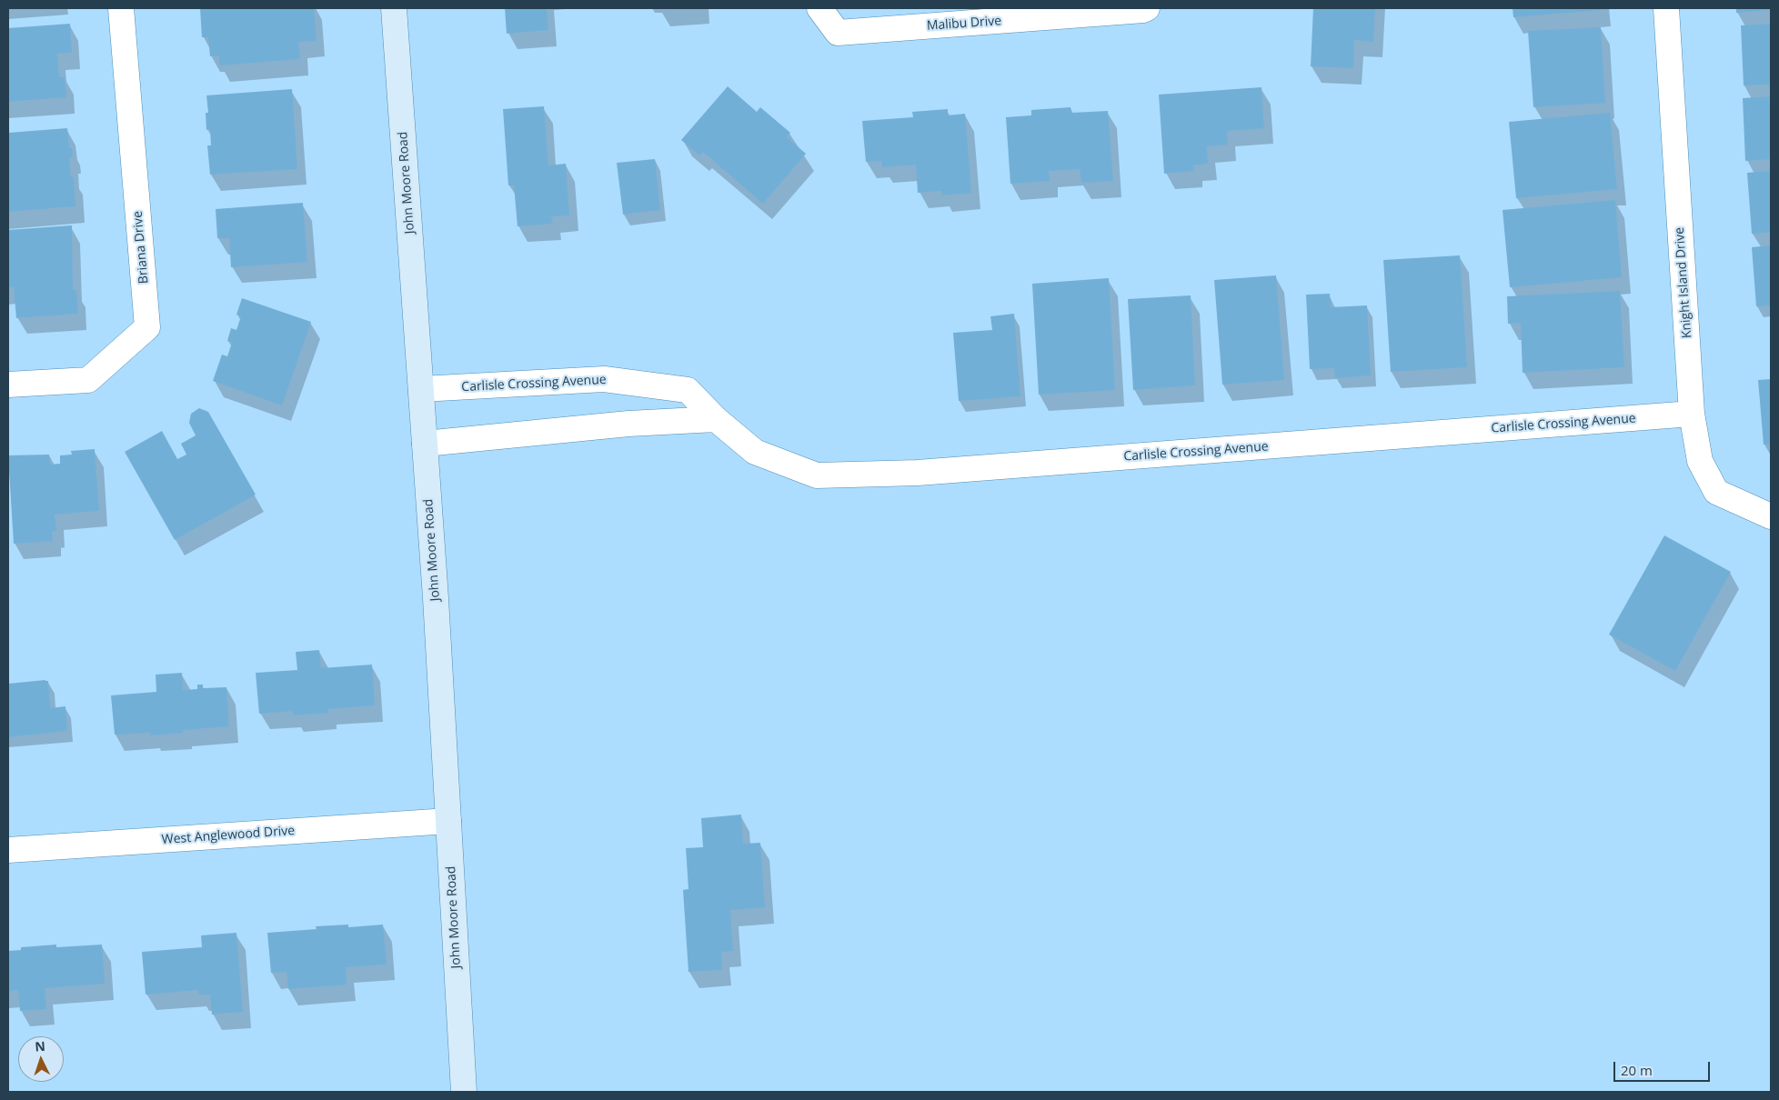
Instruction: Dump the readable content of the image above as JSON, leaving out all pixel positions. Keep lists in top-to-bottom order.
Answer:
{
  "streets": {
    "street": [
      "Malibu Drive",
      "John Moore Road",
      "Briana Drive",
      "Knight Island Drive",
      "Carlisle Crossing Avenue",
      "West Anglewood Drive"
    ]
  },
  "crossings": [
    ["John Moore Road", "Carlisle Crossing Avenue"],
    ["John Moore Road", "West Anglewood Drive"],
    ["Knight Island Drive", "Carlisle Crossing Avenue"]
  ],
  "scale_bar": "20 m",
  "north": "top"
}
